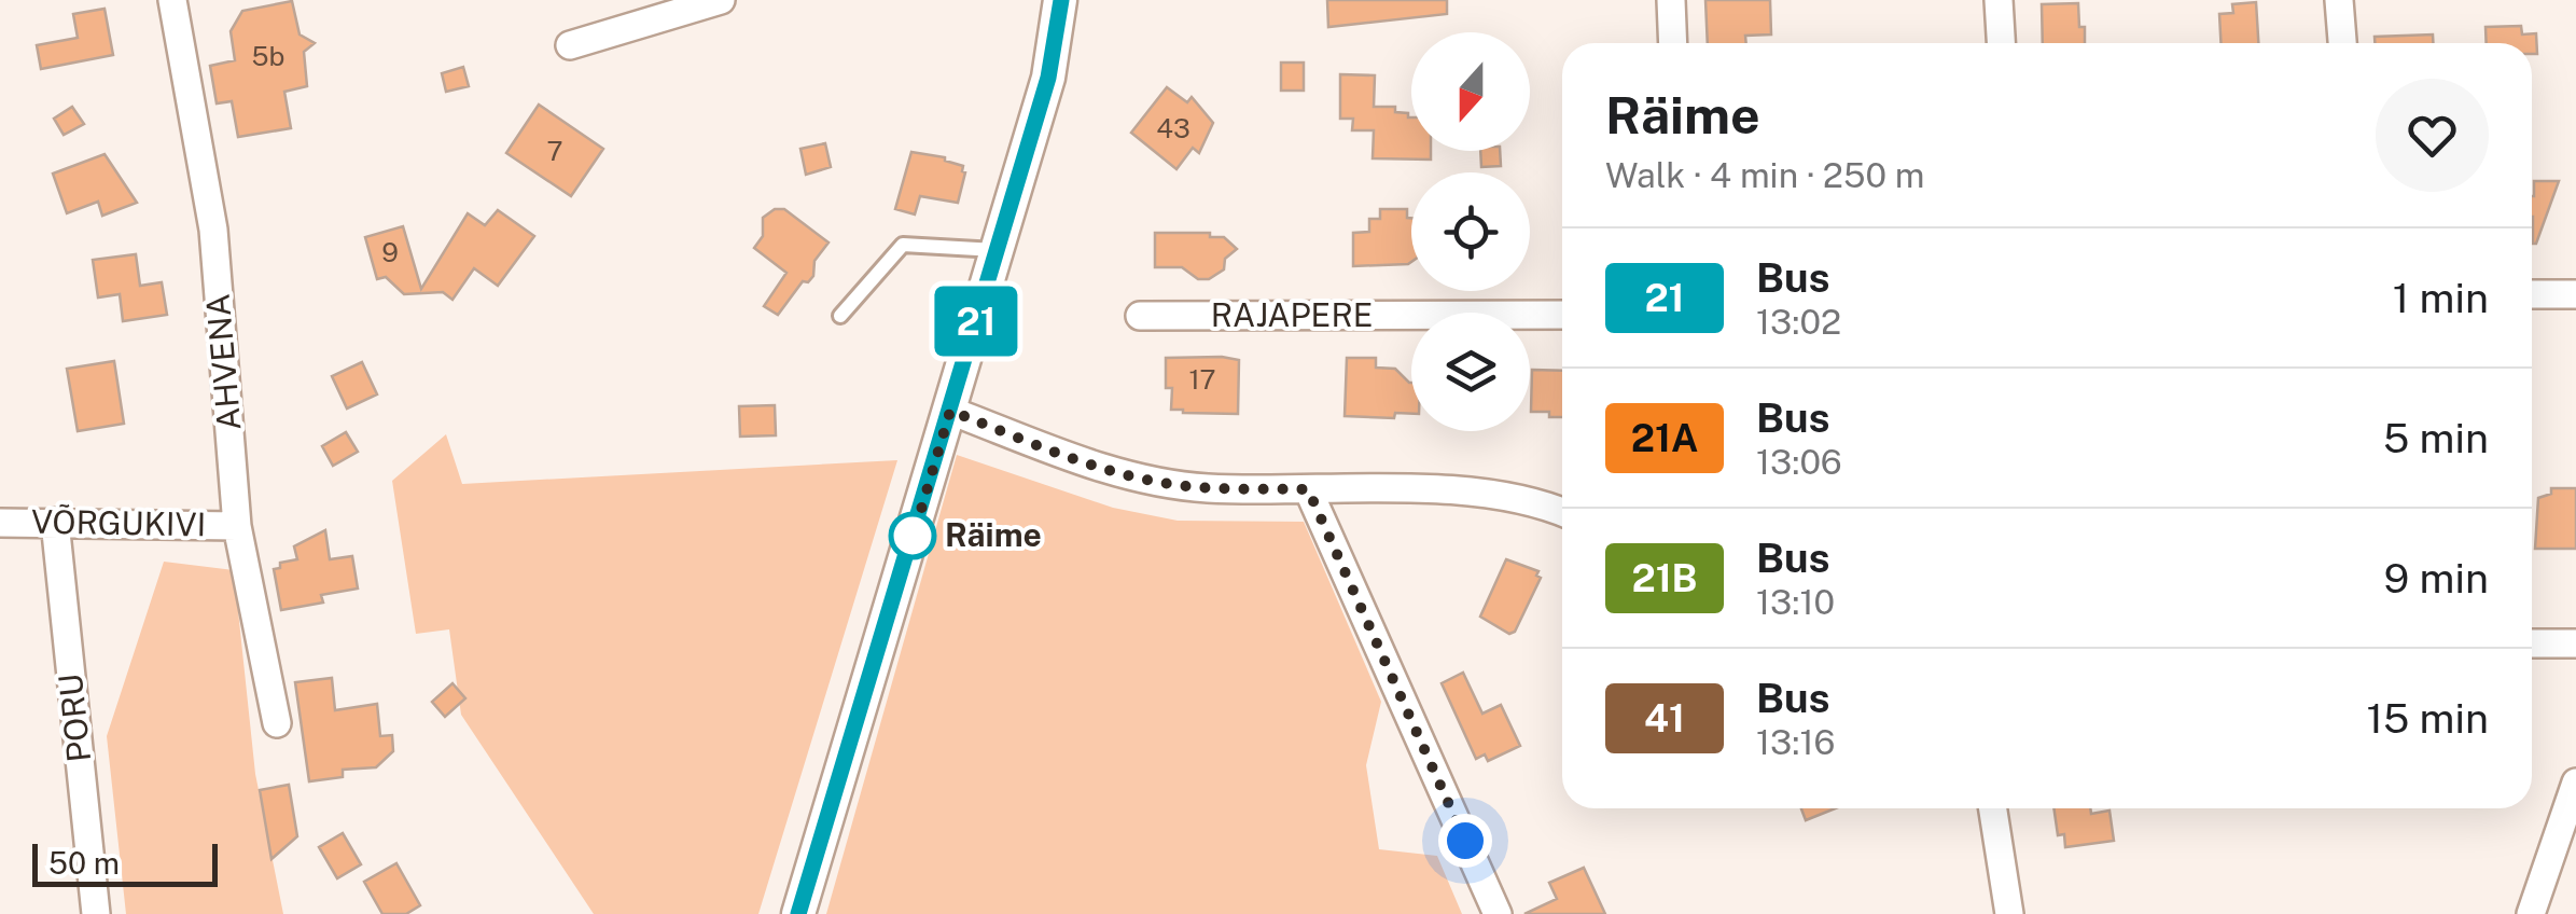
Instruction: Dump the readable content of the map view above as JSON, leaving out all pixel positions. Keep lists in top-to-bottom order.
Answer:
{
  "streets": {
    "street": [
      "RAJAPERE",
      "AHVENA",
      "VÕRGUKIVI",
      "PORU"
    ]
  },
  "crossings": [
    ["AHVENA", "VÕRGUKIVI"],
    ["VÕRGUKIVI", "PORU"]
  ],
  "places": ["Räime"],
  "lines": ["bus line 21"],
  "house_numbers": [
    "5b",
    "43",
    "7",
    "9",
    "17"
  ],
  "scale_bar": "50 m",
  "north": "bottom",
  "page": {
    "on_map": "21",
    "heading": ["Räime", "Walk · 4 min · 250 m"],
    "list": [
      {
        "mark": "21",
        "name": "Bus",
        "note": "13:02",
        "value": "1 min"
      },
      {
        "mark": "21A",
        "name": "Bus",
        "note": "13:06",
        "value": "5 min"
      },
      {
        "mark": "21B",
        "name": "Bus",
        "note": "13:10",
        "value": "9 min"
      },
      {
        "mark": "41",
        "name": "Bus",
        "note": "13:16",
        "value": "15 min"
      }
    ],
    "scale": "50 m"
  }
}
